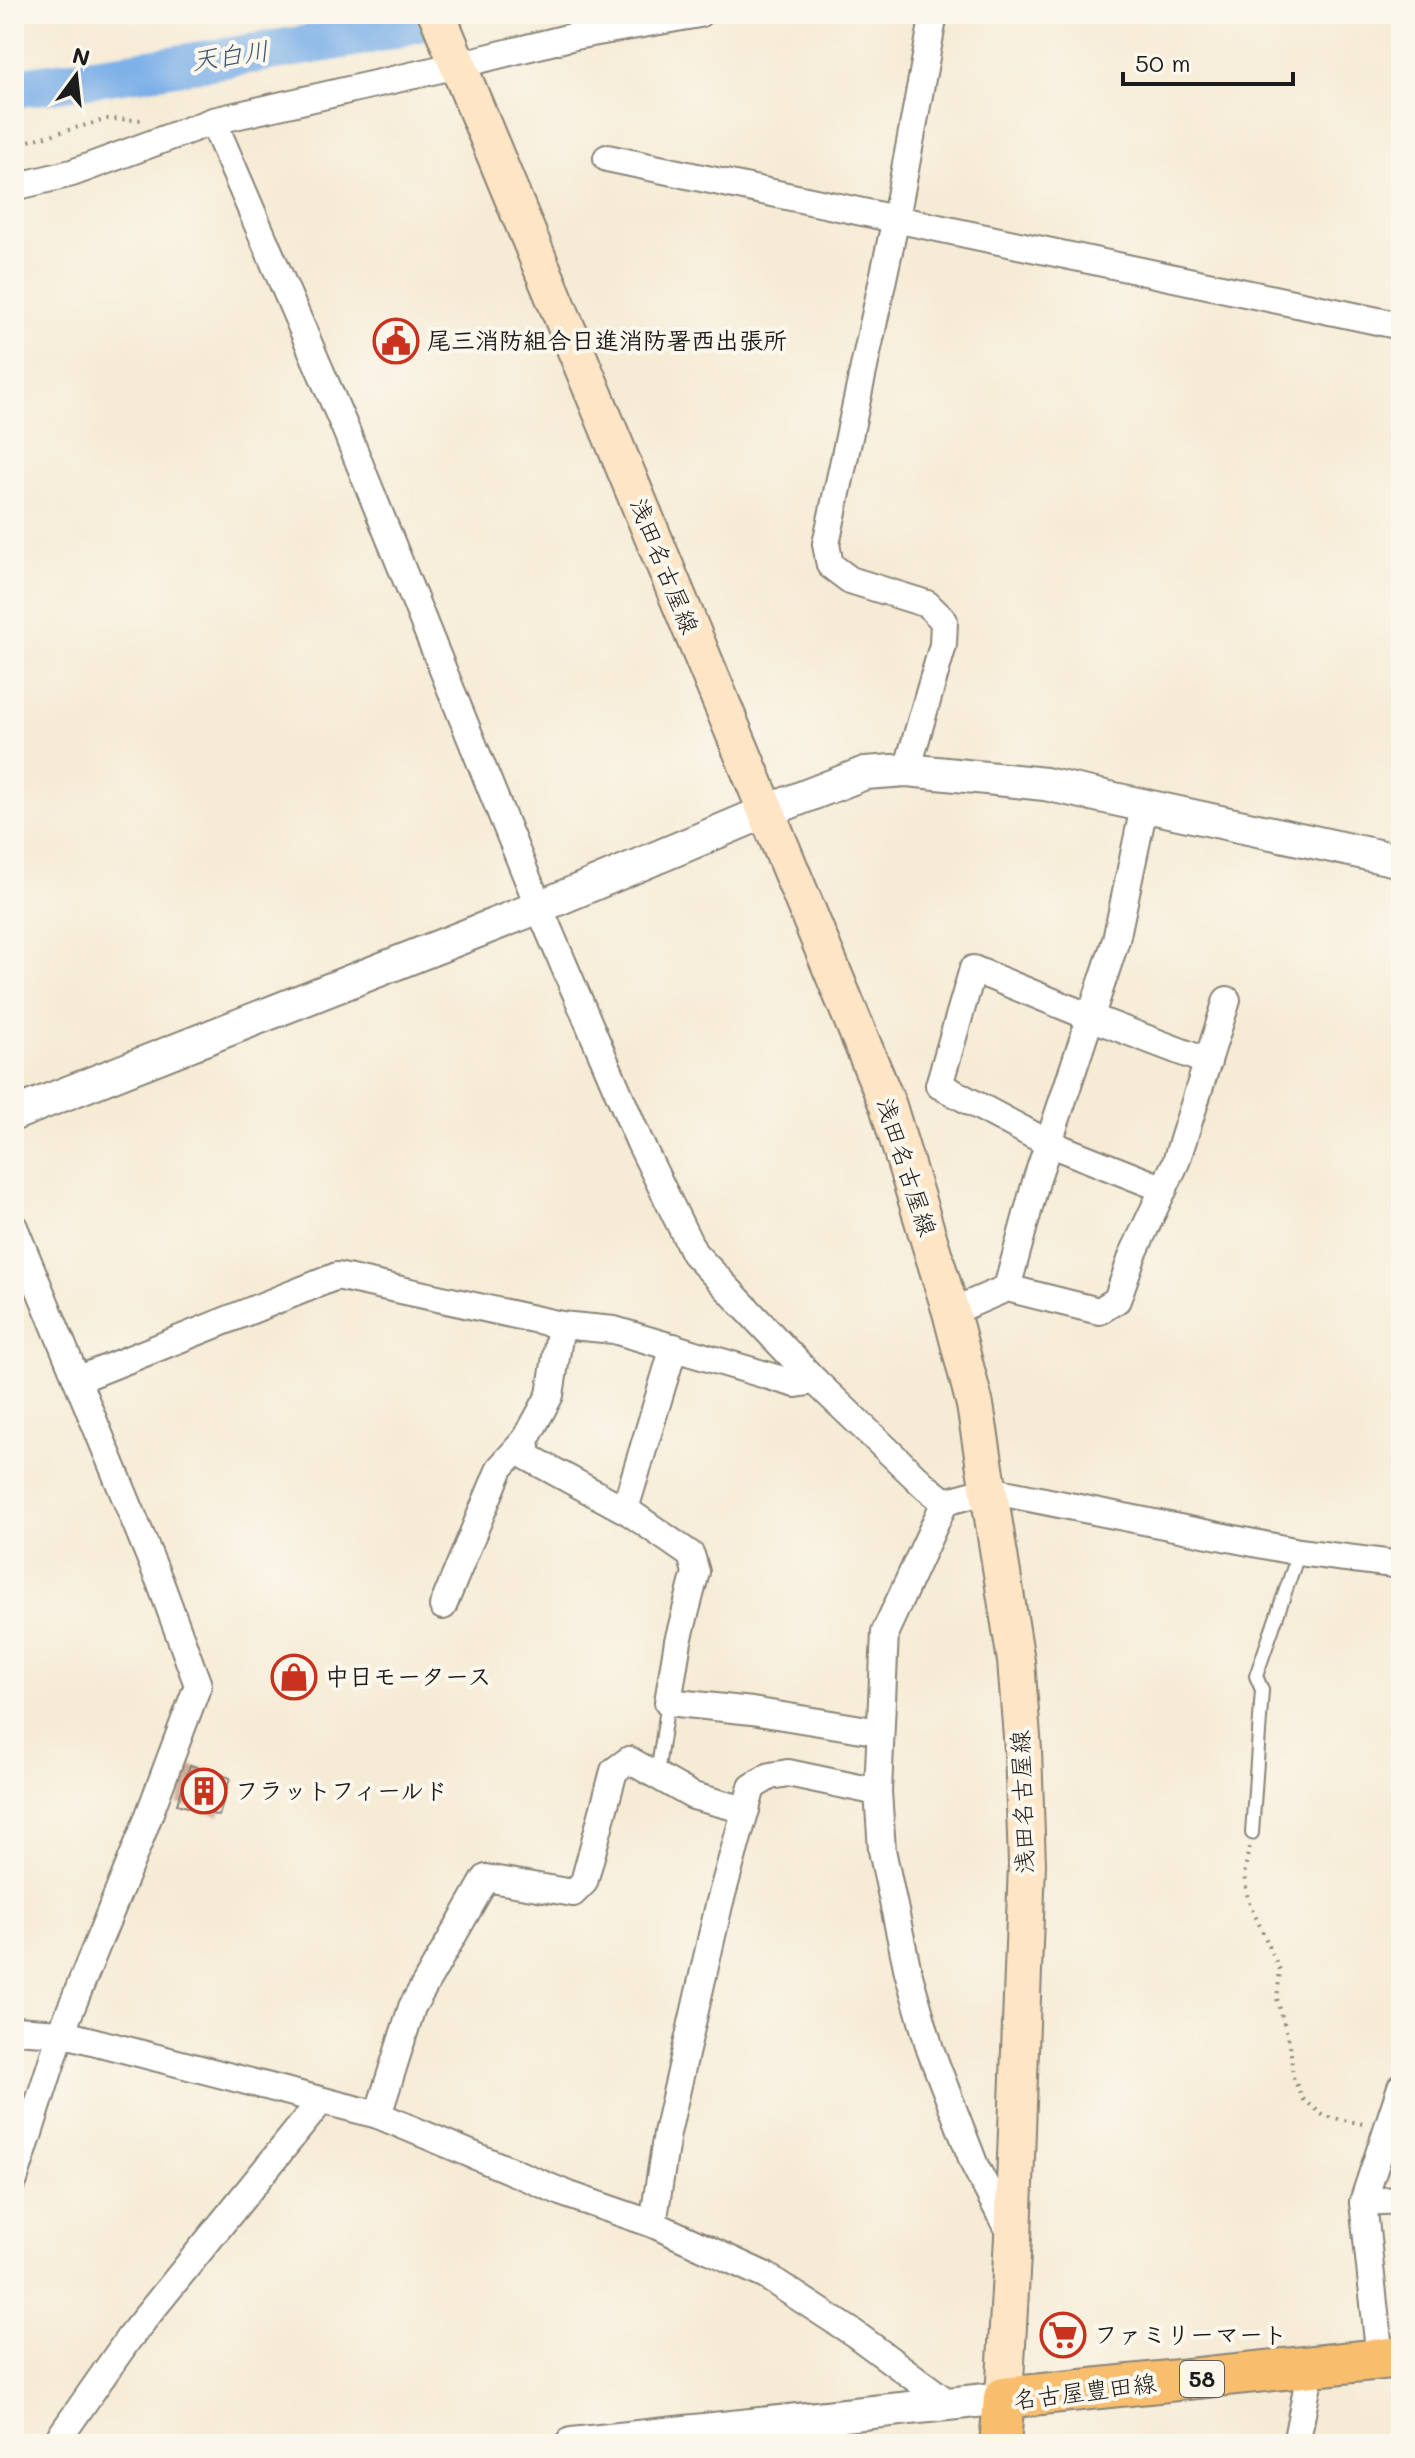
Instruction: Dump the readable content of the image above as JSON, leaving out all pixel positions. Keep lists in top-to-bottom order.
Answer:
{
  "streets": {
    "main road": ["浅田名古屋線", "58", "名古屋豊田線"]
  },
  "crossings": [
    ["浅田名古屋線", "名古屋豊田線"]
  ],
  "water": ["天白川"],
  "places": {
    "public building": ["尾三消防組合日進消防署西出張所"],
    "shop": ["中日モータース"],
    "building": ["フラットフィールド"],
    "supermarket": ["ファミリーマート"]
  },
  "scale_bar": "50 m",
  "north": "top"
}
